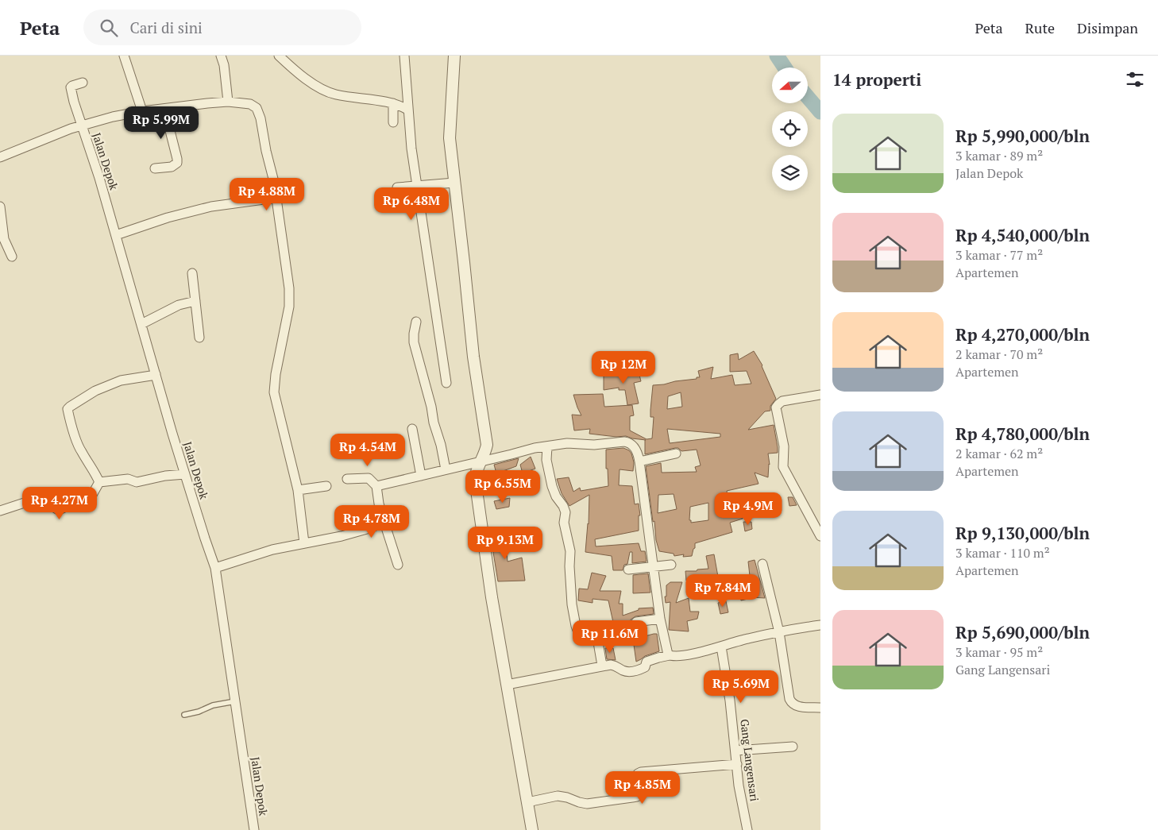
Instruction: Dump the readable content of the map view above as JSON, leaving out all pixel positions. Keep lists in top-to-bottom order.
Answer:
{
  "streets": {
    "street": ["Jalan Depok", "Gang Langensari"]
  },
  "north": "left",
  "page": {
    "header": "Peta",
    "search": "Cari di sini",
    "nav": ["Peta", "Rute", "Disimpan"],
    "heading": "14 properti",
    "list": [
      {
        "name": "Rp 5,990,000/bln",
        "note": "3 kamar · 89 m² · Jalan Depok"
      },
      {
        "name": "Rp 4,540,000/bln",
        "note": "3 kamar · 77 m² · Apartemen"
      },
      {
        "name": "Rp 4,270,000/bln",
        "note": "2 kamar · 70 m² · Apartemen"
      },
      {
        "name": "Rp 4,780,000/bln",
        "note": "2 kamar · 62 m² · Apartemen"
      },
      {
        "name": "Rp 9,130,000/bln",
        "note": "3 kamar · 110 m² · Apartemen"
      },
      {
        "name": "Rp 5,690,000/bln",
        "note": "3 kamar · 95 m² · Gang Langensari"
      }
    ],
    "price": [
      "Rp 5.99M",
      "Rp 4.88M",
      "Rp 6.48M",
      "Rp 12M",
      "Rp 4.54M",
      "Rp 6.55M",
      "Rp 4.27M",
      "Rp 4.9M",
      "Rp 4.78M",
      "Rp 9.13M",
      "Rp 7.84M",
      "Rp 11.6M",
      "Rp 5.69M",
      "Rp 4.85M"
    ]
  }
}
